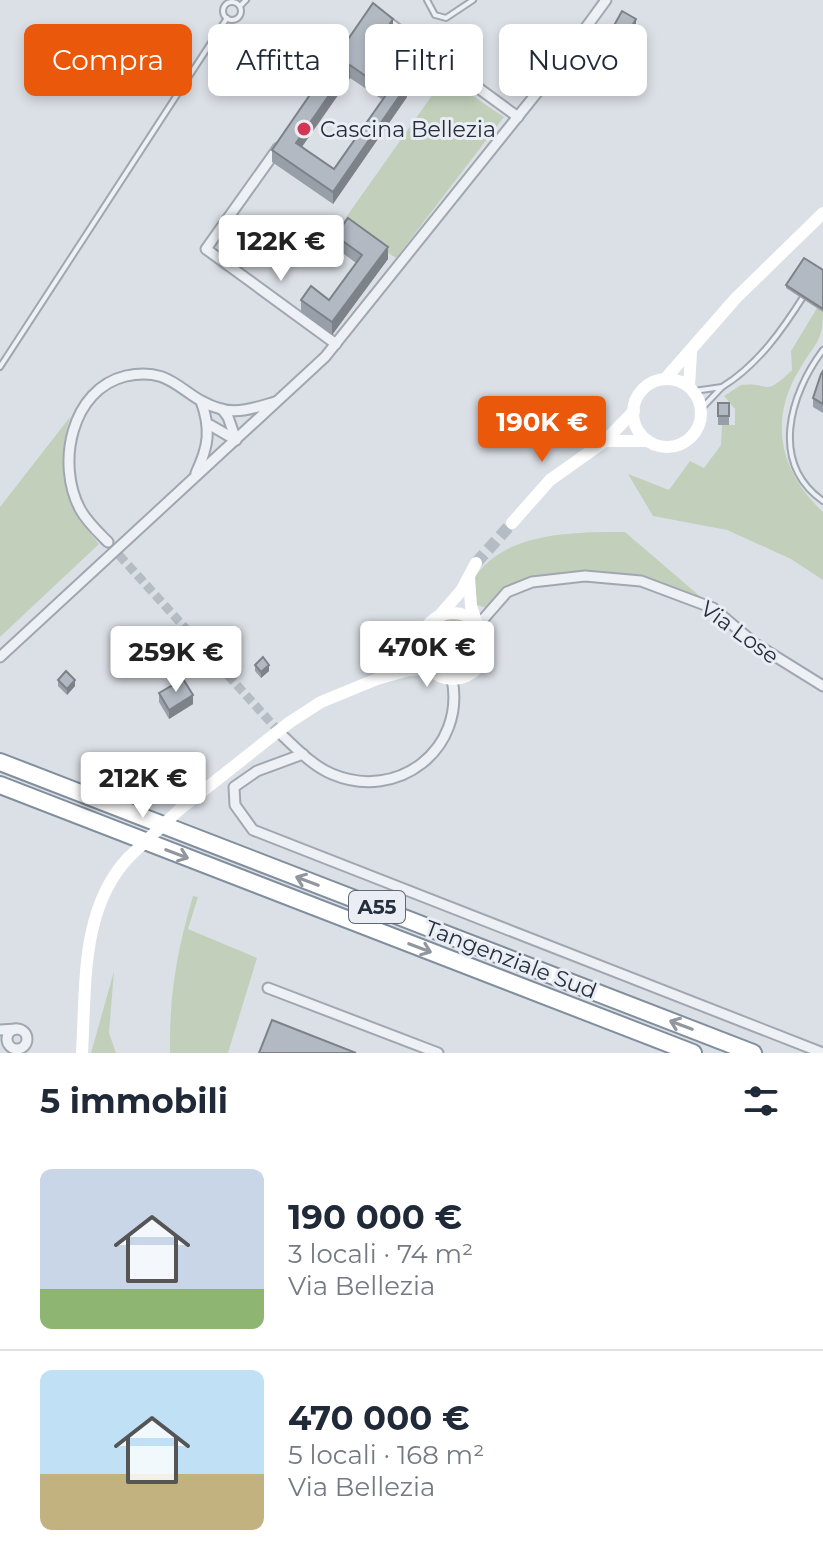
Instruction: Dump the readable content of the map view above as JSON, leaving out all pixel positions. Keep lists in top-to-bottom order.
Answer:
{
  "streets": {
    "highway": ["A55", "Tangenziale Sud"],
    "street": ["Via Lose"]
  },
  "places": ["Cascina Bellezia"],
  "page": {
    "chip": [
      "Compra",
      "Affitta",
      "Filtri",
      "Nuovo"
    ],
    "price": [
      "122K €",
      "190K €",
      "470K €",
      "259K €",
      "212K €"
    ],
    "heading": "5 immobili",
    "list": [
      {
        "name": "190 000 €",
        "note": "3 locali · 74 m² · Via Bellezia"
      },
      {
        "name": "470 000 €",
        "note": "5 locali · 168 m² · Via Bellezia"
      }
    ]
  }
}
